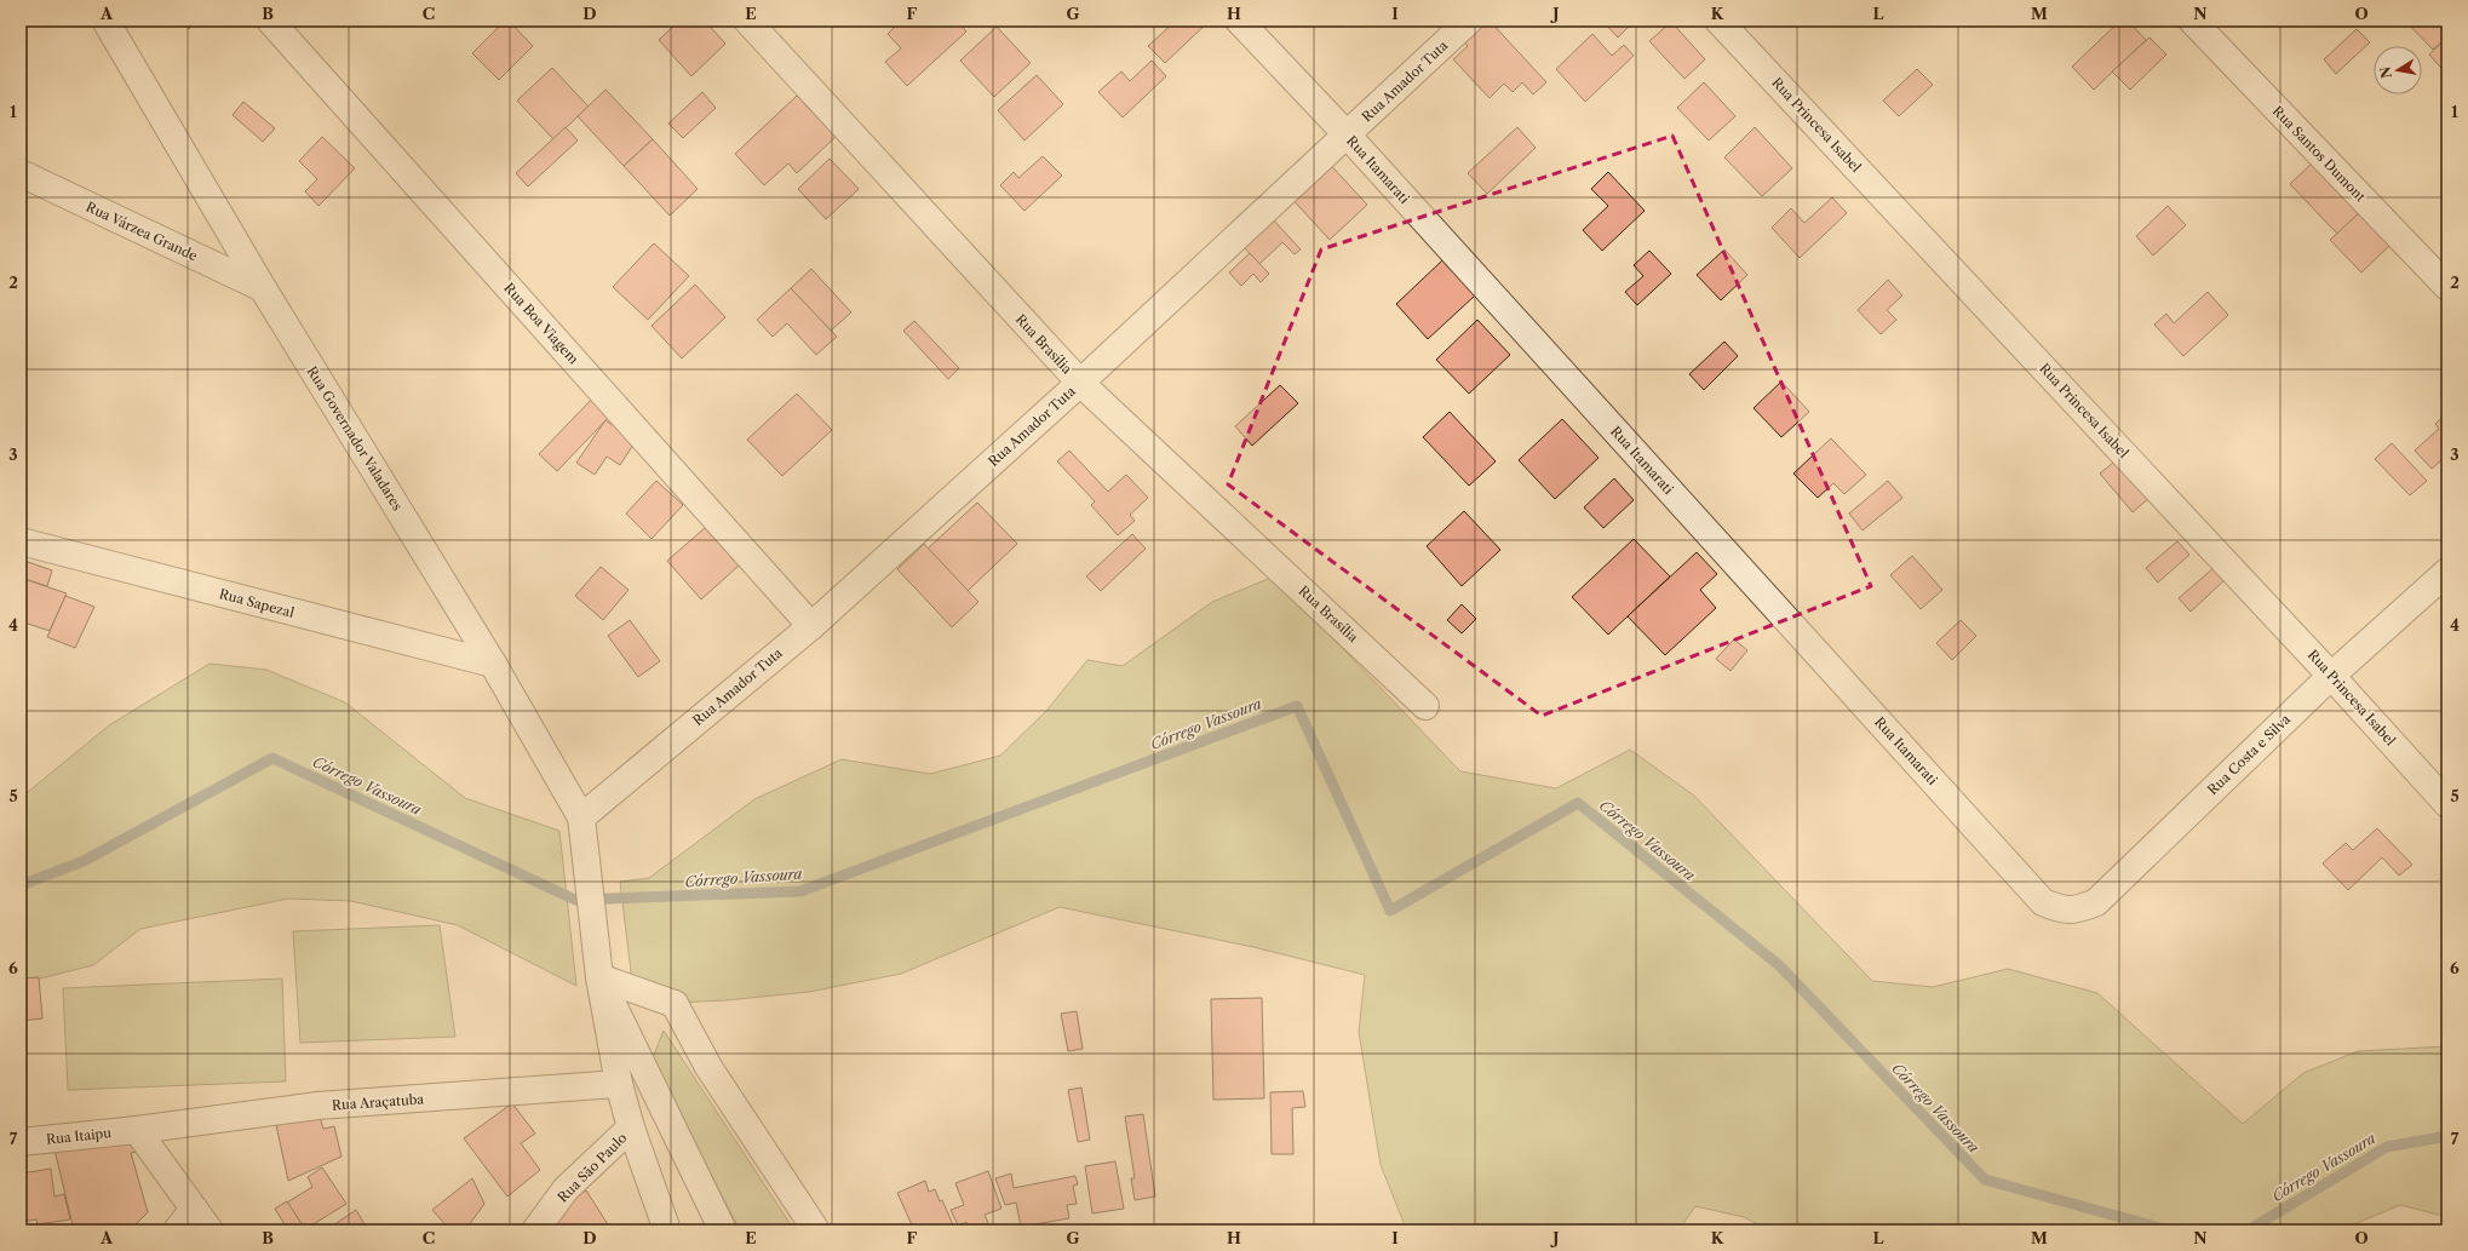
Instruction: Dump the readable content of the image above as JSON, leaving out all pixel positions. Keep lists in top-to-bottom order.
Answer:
{
  "streets": {
    "street": [
      "Rua Amador Tuta",
      "Rua Princesa Isabel",
      "Rua Santos Dumont",
      "Rua Itamarati",
      "Rua Várzea Grande",
      "Rua Boa Viagem",
      "Rua Brasília",
      "Rua Governador Valadares",
      "Rua Sapezal",
      "Rua Costa e Silva",
      "Rua Araçatuba",
      "Rua Itaipu",
      "Rua São Paulo"
    ]
  },
  "crossings": [
    ["Rua Amador Tuta", "Rua Itamarati"],
    ["Rua Amador Tuta", "Rua Boa Viagem"],
    ["Rua Amador Tuta", "Rua Brasília"],
    ["Rua Amador Tuta", "Rua Governador Valadares"],
    ["Rua Princesa Isabel", "Rua Costa e Silva"],
    ["Rua Itamarati", "Rua Costa e Silva"],
    ["Rua Várzea Grande", "Rua Governador Valadares"],
    ["Rua Governador Valadares", "Rua Sapezal"],
    ["Rua Araçatuba", "Rua Itaipu"]
  ],
  "water": ["Córrego Vassoura"],
  "north": "left",
  "grid": {
    "columns": [
      "A",
      "B",
      "C",
      "D",
      "E",
      "F",
      "G",
      "H",
      "I",
      "J",
      "K",
      "L",
      "M",
      "N",
      "O"
    ],
    "rows": [
      "1",
      "2",
      "3",
      "4",
      "5",
      "6",
      "7"
    ]
  }
}
